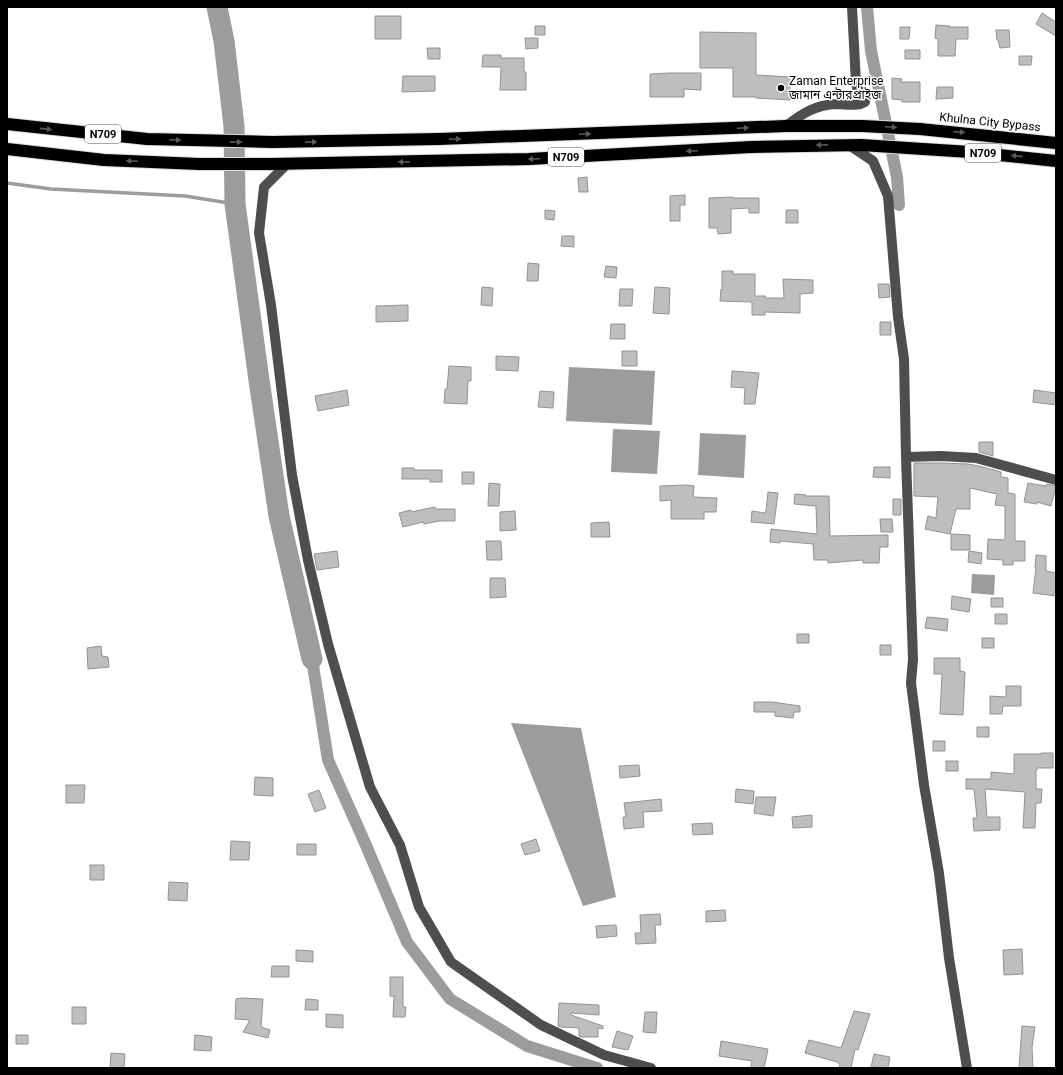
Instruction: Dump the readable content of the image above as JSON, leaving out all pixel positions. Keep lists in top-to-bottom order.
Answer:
{
  "streets": {
    "highway": ["Khulna City Bypass", "N709"]
  },
  "crossings": [
    ["Khulna City Bypass", "N709"]
  ],
  "places": ["Zaman Enterprise জামান এন্টারপ্রাইজ"]
}
